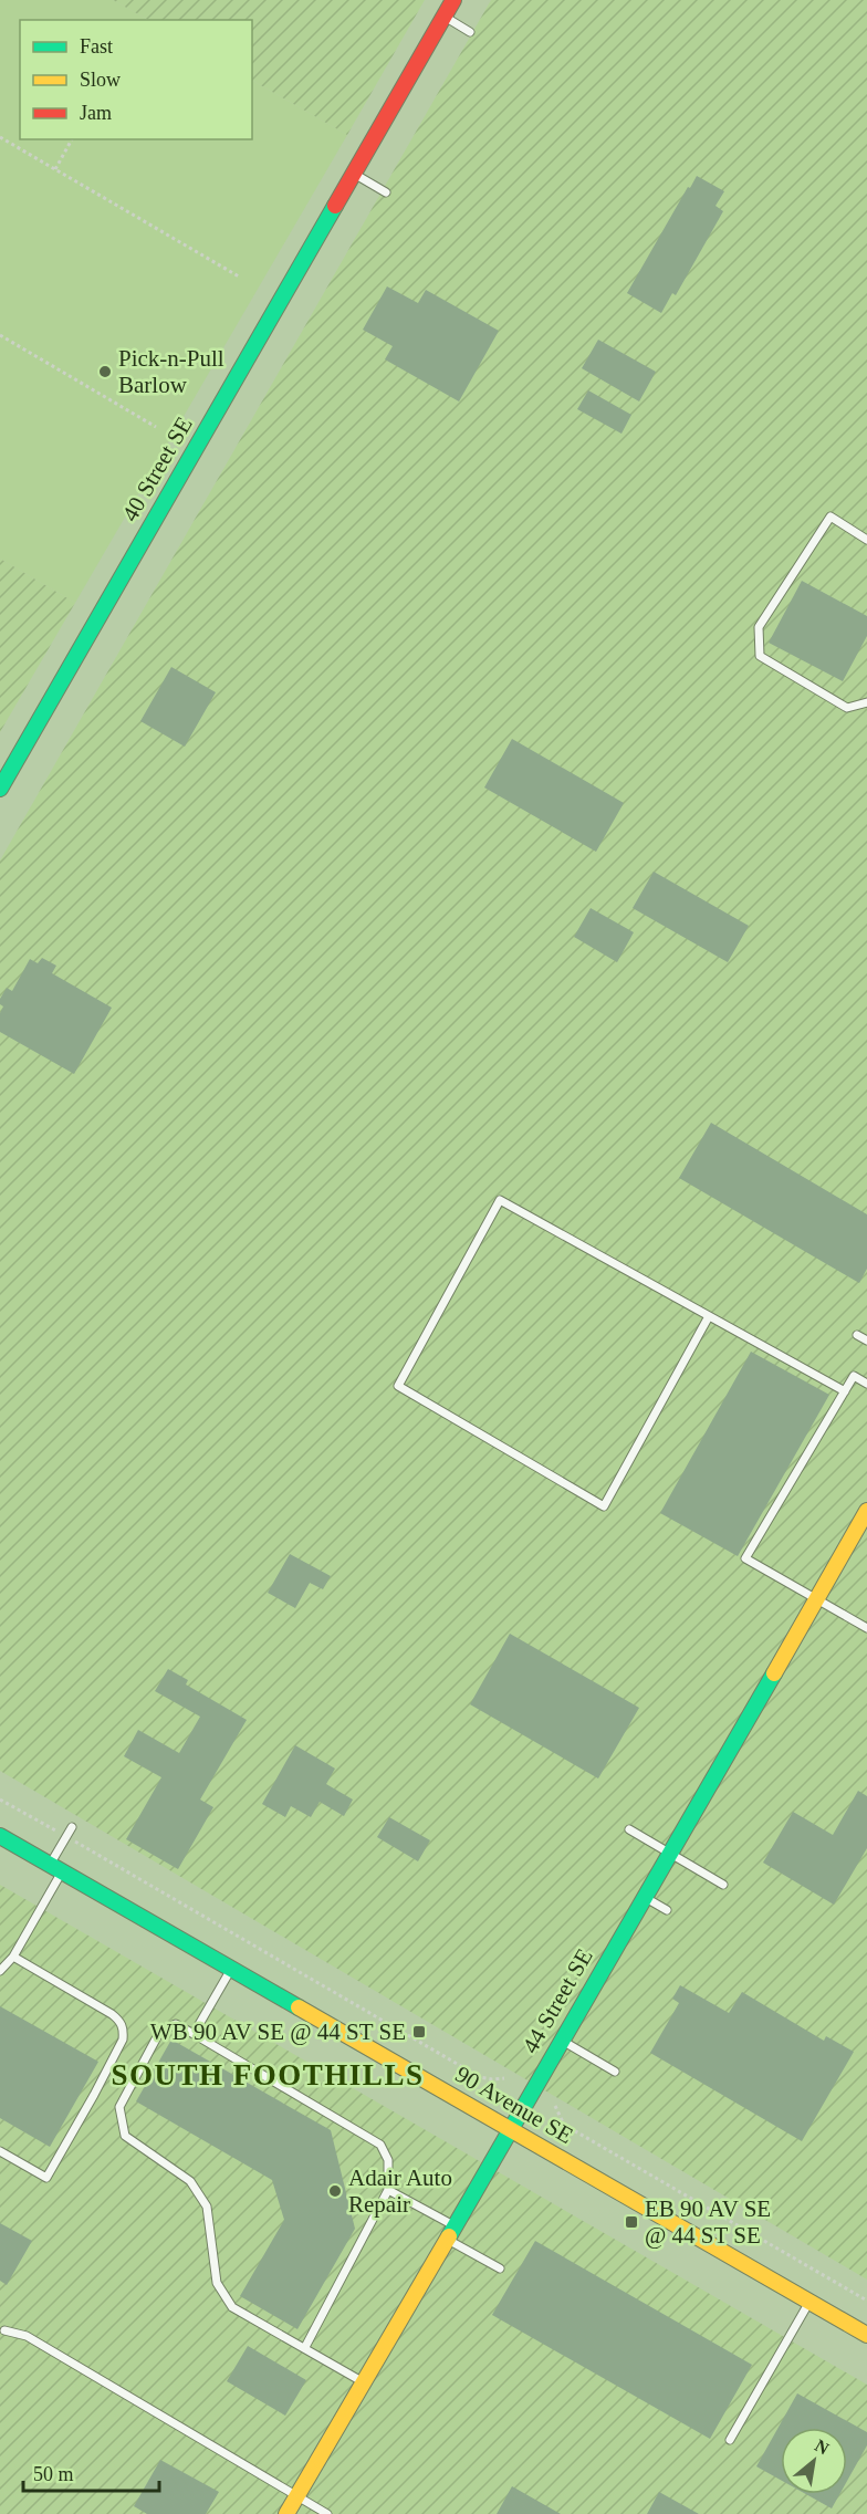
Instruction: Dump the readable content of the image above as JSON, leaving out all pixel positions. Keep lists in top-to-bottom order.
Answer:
{
  "streets": {
    "street": ["40 Street SE", "44 Street SE", "90 Avenue SE"]
  },
  "crossings": [
    ["44 Street SE", "90 Avenue SE"]
  ],
  "districts": ["SOUTH FOOTHILLS"],
  "places": {
    "other": ["Pick-n-Pull Barlow", "Adair Auto Repair"],
    "transit": ["WB 90 AV SE @ 44 ST SE", "EB 90 AV SE @ 44 ST SE"]
  },
  "legend": ["Fast", "Slow", "Jam"],
  "scale_bar": "50 m",
  "north": "top right"
}
